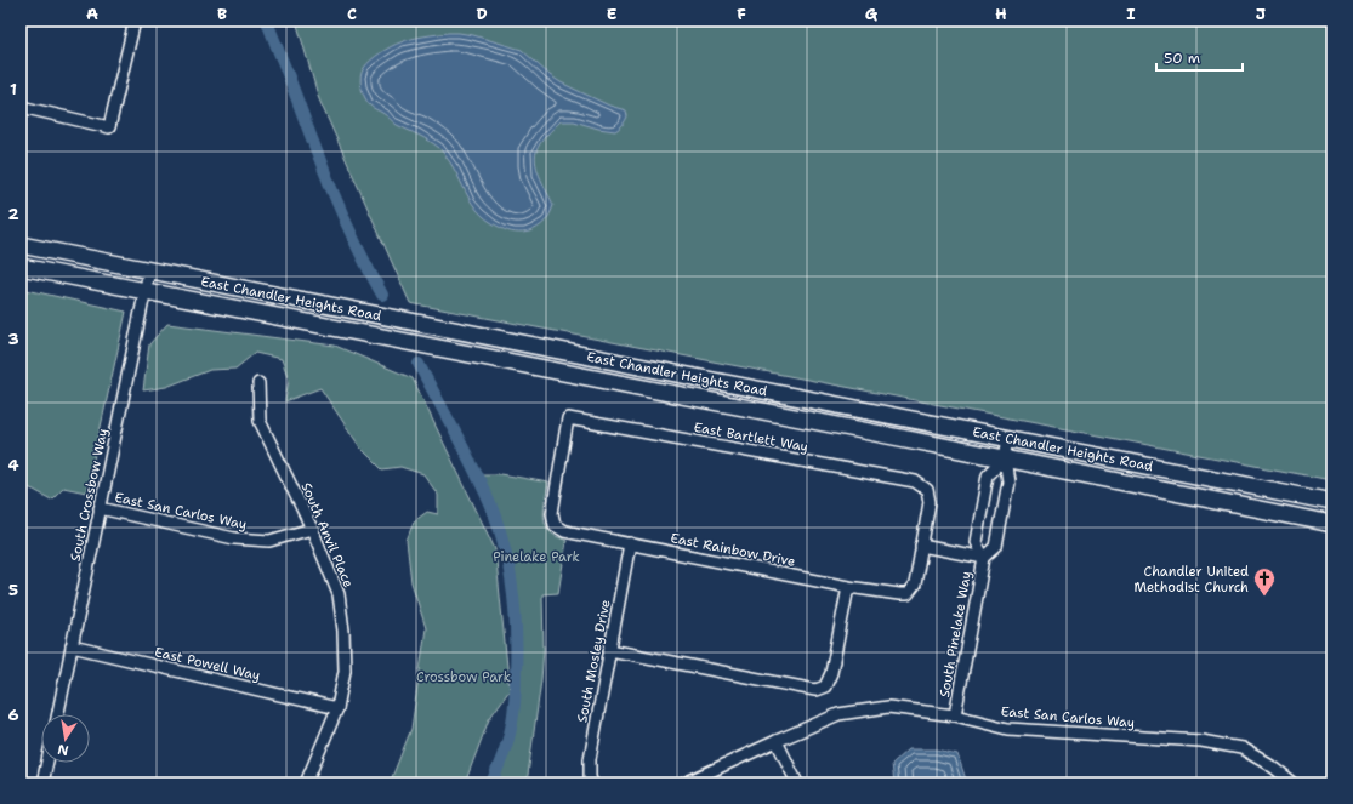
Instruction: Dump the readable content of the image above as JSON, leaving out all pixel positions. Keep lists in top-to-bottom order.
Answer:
{
  "streets": {
    "main road": ["East Chandler Heights Road"],
    "street": [
      "East Bartlett Way",
      "South Crossbow Way",
      "East San Carlos Way",
      "South Anvil Place",
      "East Rainbow Drive",
      "South Pinelake Way",
      "South Mosley Drive",
      "East Powell Way"
    ]
  },
  "crossings": [
    ["East Chandler Heights Road", "South Crossbow Way"],
    ["East Chandler Heights Road", "South Pinelake Way"],
    ["East Bartlett Way", "East Rainbow Drive"],
    ["South Crossbow Way", "East San Carlos Way"],
    ["South Crossbow Way", "East Powell Way"],
    ["East San Carlos Way", "South Anvil Place"],
    ["East San Carlos Way", "South Pinelake Way"],
    ["South Anvil Place", "East Powell Way"],
    ["East Rainbow Drive", "South Mosley Drive"]
  ],
  "parks": ["Pinelake Park", "Crossbow Park"],
  "places": {
    "church": ["Chandler United Methodist Church"]
  },
  "scale_bar": "50 m",
  "north": "bottom",
  "grid": {
    "columns": [
      "A",
      "B",
      "C",
      "D",
      "E",
      "F",
      "G",
      "H",
      "I",
      "J"
    ],
    "rows": [
      "1",
      "2",
      "3",
      "4",
      "5",
      "6"
    ]
  }
}
